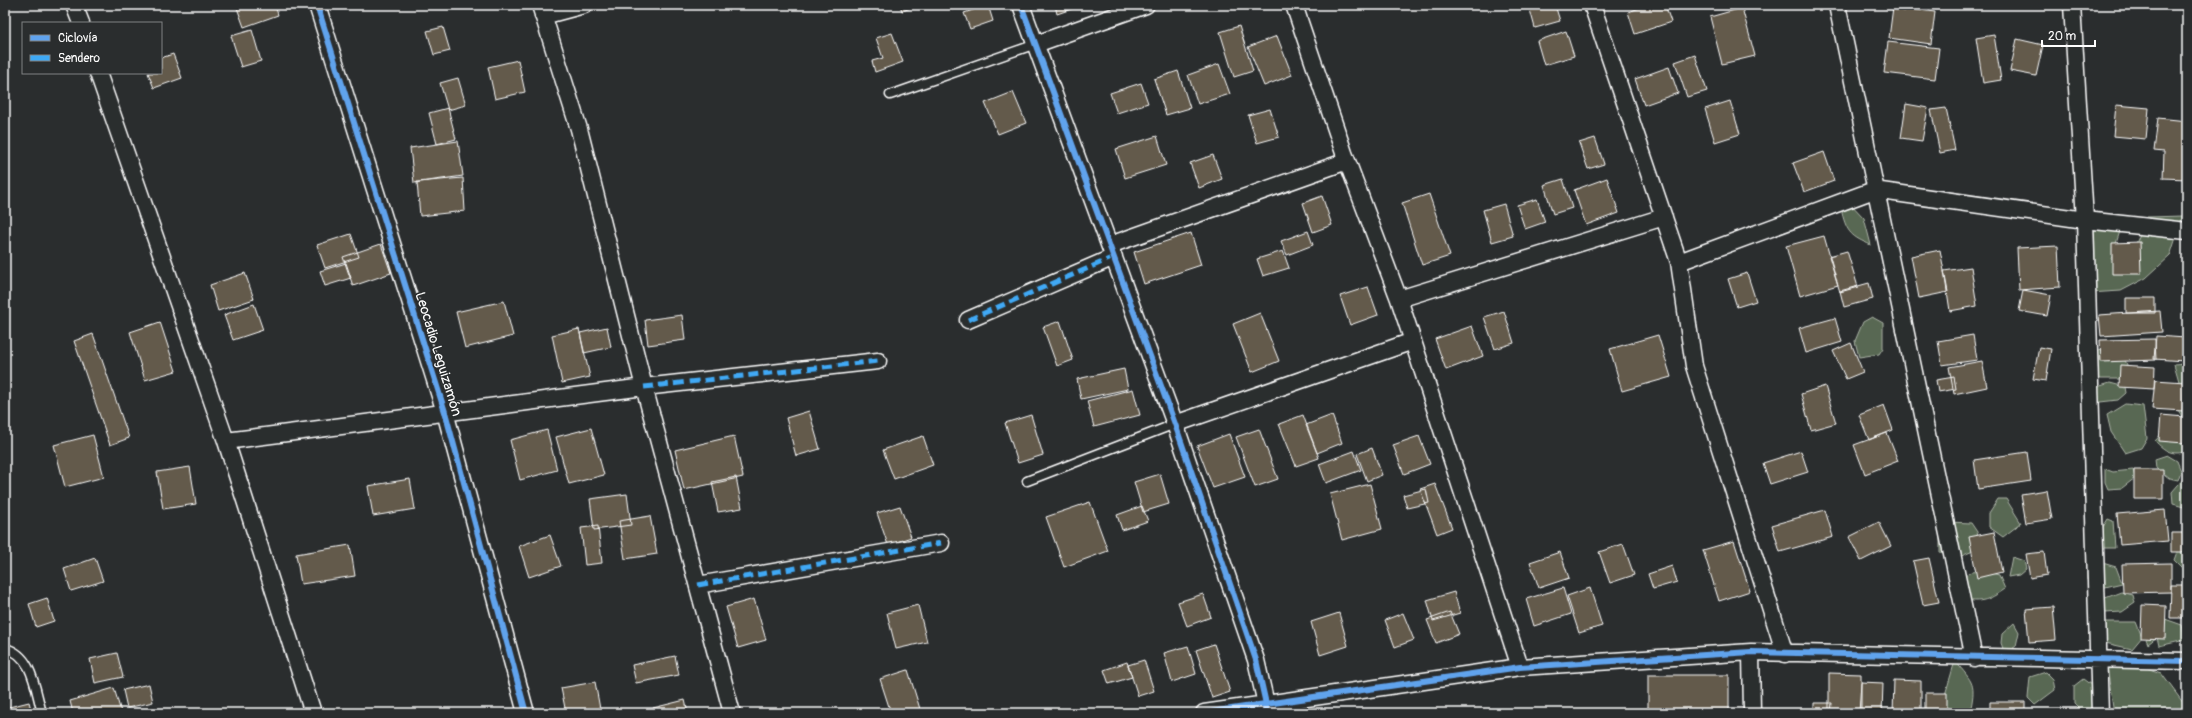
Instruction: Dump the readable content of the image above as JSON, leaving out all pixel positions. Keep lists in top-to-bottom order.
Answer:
{
  "streets": {
    "street": ["Leocadio Leguizamón"]
  },
  "legend": ["Ciclovía", "Sendero"],
  "scale_bar": "20 m"
}
